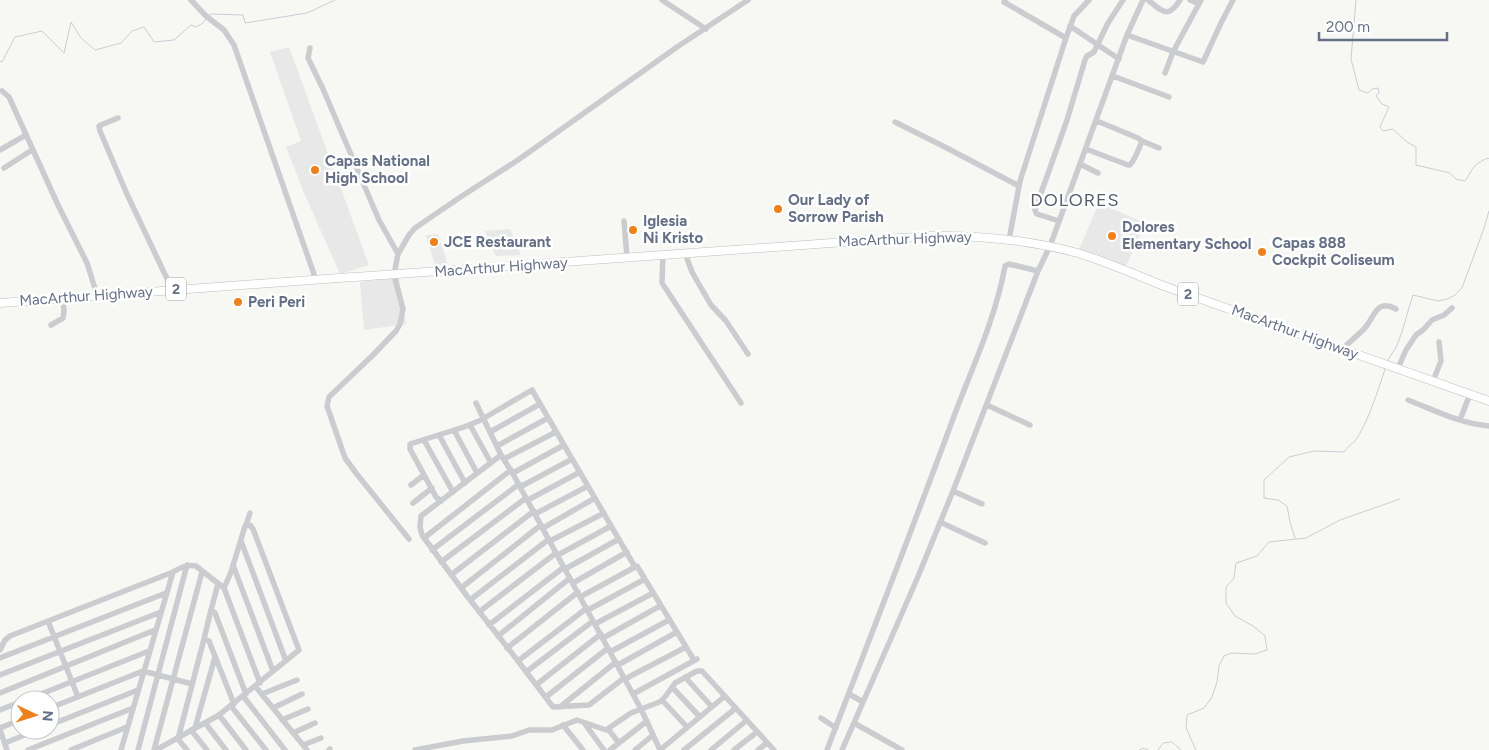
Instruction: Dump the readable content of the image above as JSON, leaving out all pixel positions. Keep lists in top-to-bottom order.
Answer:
{
  "streets": {
    "highway": ["MacArthur Highway", "2"]
  },
  "districts": ["DOLORES"],
  "places": [
    "Capas National High School",
    "Our Lady of Sorrow Parish",
    "Iglesia Ni Kristo",
    "Dolores Elementary School",
    "JCE Restaurant",
    "Capas 888 Cockpit Coliseum",
    "Peri Peri"
  ],
  "scale_bar": "200 m",
  "north": "right"
}
